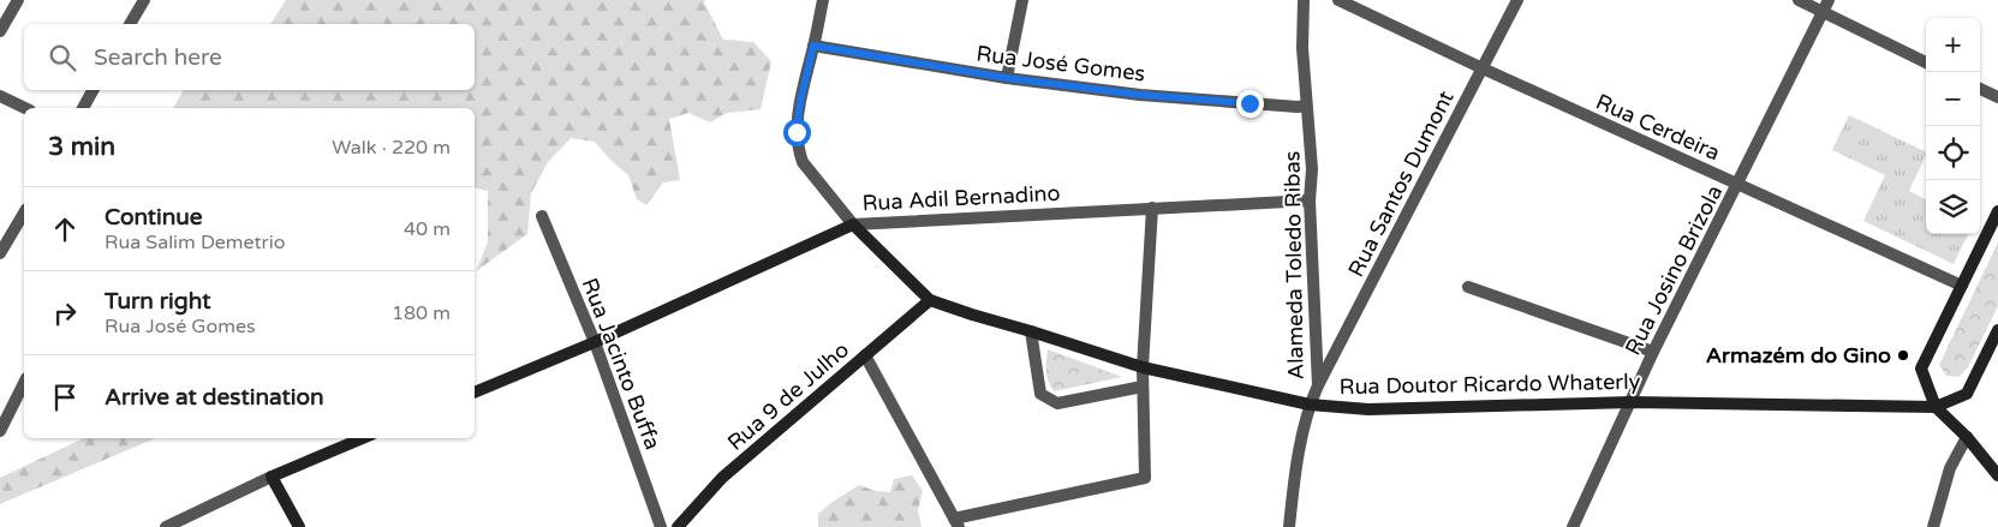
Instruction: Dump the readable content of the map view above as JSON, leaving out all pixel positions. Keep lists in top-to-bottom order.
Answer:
{
  "streets": {
    "main road": ["Rua Adil Bernadino", "Rua Doutor Ricardo Whaterly", "Rua 9 de Julho"],
    "street": [
      "Rua José Gomes",
      "Rua Cerdeira",
      "Rua Santos Dumont",
      "Alameda Toledo Ribas",
      "Rua Josino Brizola",
      "Rua Jacinto Buffa"
    ]
  },
  "crossings": [
    ["Rua José Gomes", "Alameda Toledo Ribas"],
    ["Rua Cerdeira", "Rua Santos Dumont"],
    ["Rua Cerdeira", "Rua Josino Brizola"],
    ["Rua Santos Dumont", "Alameda Toledo Ribas"],
    ["Rua Adil Bernadino", "Alameda Toledo Ribas"],
    ["Rua Adil Bernadino", "Rua Jacinto Buffa"],
    ["Alameda Toledo Ribas", "Rua Doutor Ricardo Whaterly"],
    ["Rua Josino Brizola", "Rua Doutor Ricardo Whaterly"],
    ["Rua Doutor Ricardo Whaterly", "Rua 9 de Julho"]
  ],
  "places": ["Armazém do Gino"],
  "page": {
    "map_buttons": ["+", "−"],
    "search": "Search here",
    "heading": ["3 min", "Walk · 220 m"],
    "list": [
      ["Continue", "Rua Salim Demetrio", "40 m"],
      ["Turn right", "Rua José Gomes", "180 m"],
      "Arrive at destination"
    ]
  }
}
